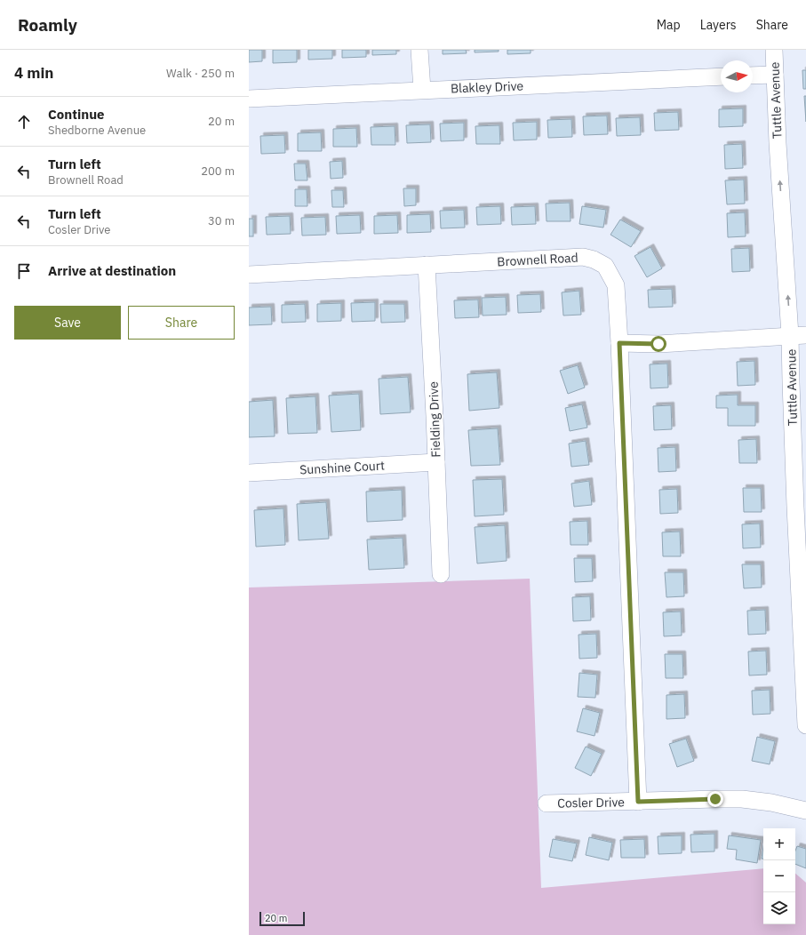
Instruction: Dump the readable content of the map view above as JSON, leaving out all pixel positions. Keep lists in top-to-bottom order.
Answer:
{
  "streets": {
    "street": [
      "Blakley Drive",
      "Tuttle Avenue",
      "Brownell Road",
      "Fielding Drive",
      "Sunshine Court",
      "Cosler Drive"
    ]
  },
  "crossings": [
    ["Brownell Road", "Fielding Drive"],
    ["Brownell Road", "Cosler Drive"],
    ["Fielding Drive", "Sunshine Court"]
  ],
  "one_way": ["Tuttle Avenue"],
  "scale_bar": "20 m",
  "north": "right",
  "page": {
    "header": "Roamly",
    "nav": ["Map", "Layers", "Share"],
    "heading": ["4 min", "Walk · 250 m"],
    "list": [
      ["Continue", "Shedborne Avenue", "20 m"],
      ["Turn left", "Brownell Road", "200 m"],
      ["Turn left", "Cosler Drive", "30 m"],
      "Arrive at destination"
    ],
    "buttons": ["Save", "Share"],
    "map_buttons": ["+", "−"],
    "scale": "20 m"
  }
}
